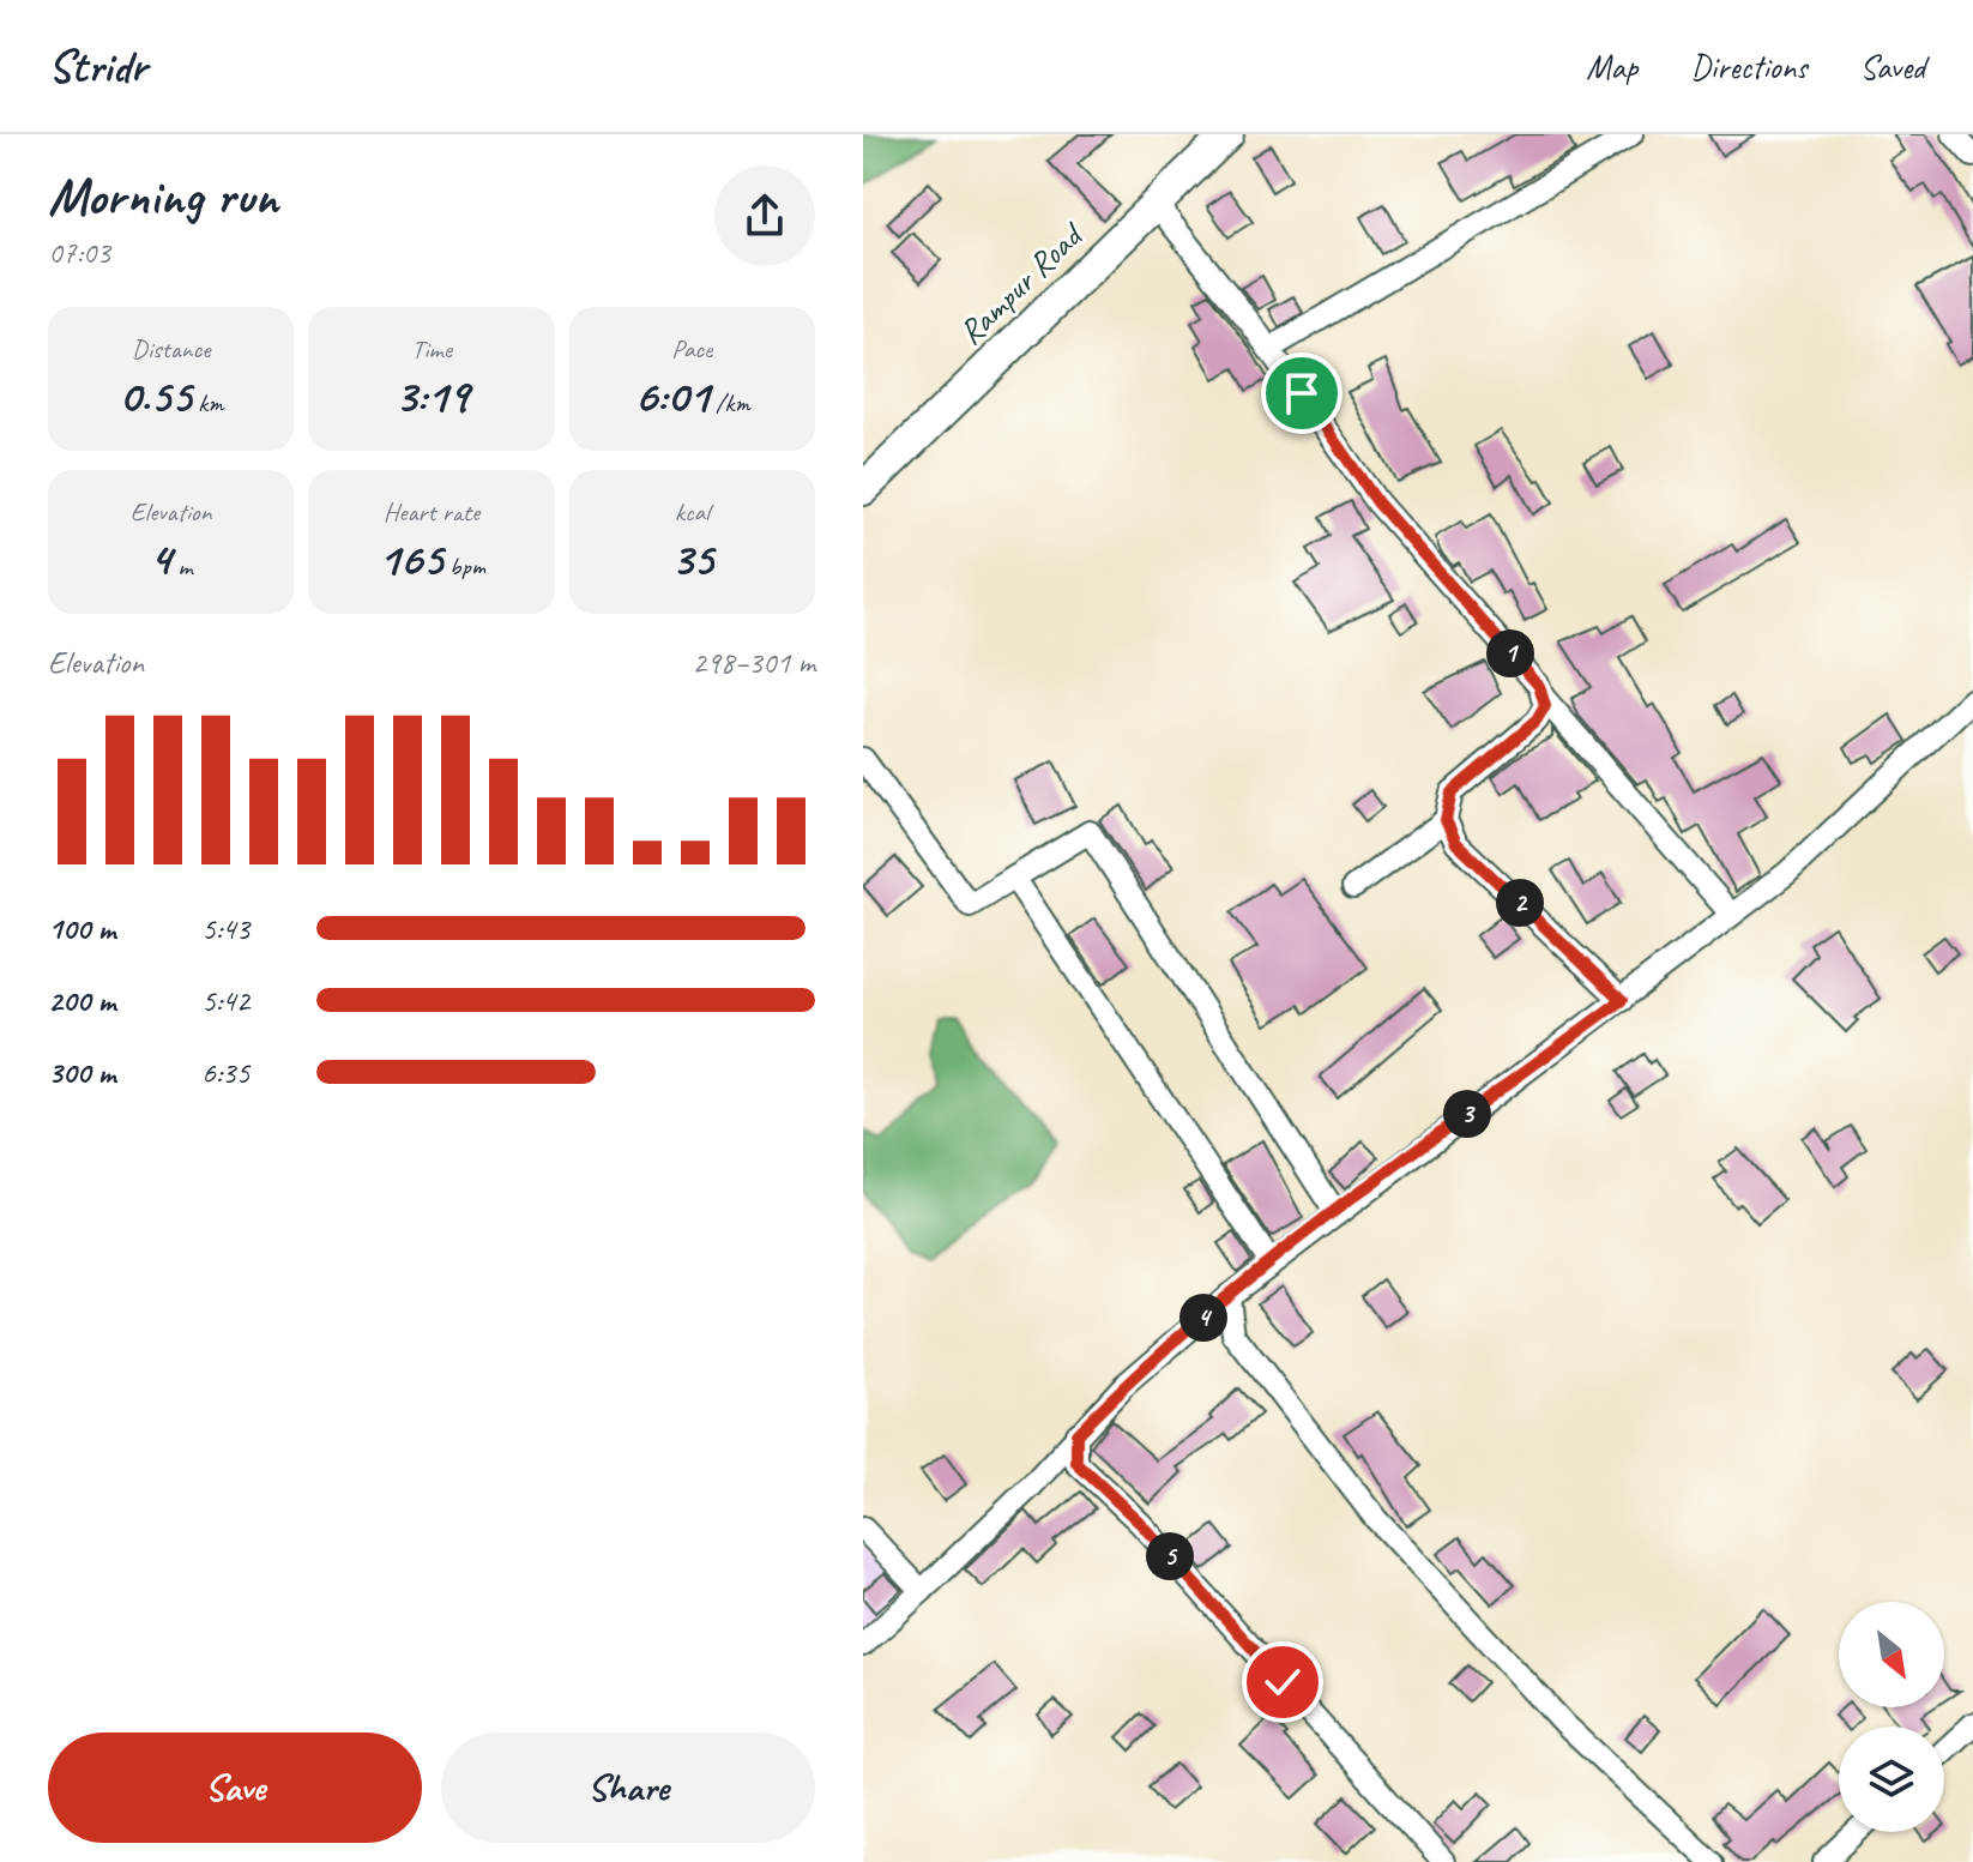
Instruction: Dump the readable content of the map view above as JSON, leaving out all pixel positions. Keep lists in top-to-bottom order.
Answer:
{
  "streets": {
    "main road": ["Rampur Road"]
  },
  "north": "bottom right",
  "page": {
    "header": "Stridr",
    "nav": ["Map", "Directions", "Saved"],
    "heading": ["Morning run", "07:03"],
    "stats": [
      ["Distance", "0.55 km"],
      ["Time", "3:19"],
      ["Pace", "6:01 /km"],
      ["Elevation", "4 m"],
      ["Heart rate", "165 bpm"],
      ["kcal", "35"]
    ],
    "chart": ["Elevation", "298–301 m"],
    "pins": [
      "1",
      "2",
      "3",
      "4",
      "5"
    ],
    "list": [
      {
        "name": "100 m",
        "note": "5:43"
      },
      {
        "name": "200 m",
        "note": "5:42"
      },
      {
        "name": "300 m",
        "note": "6:35"
      }
    ],
    "buttons": ["Save", "Share"]
  }
}
